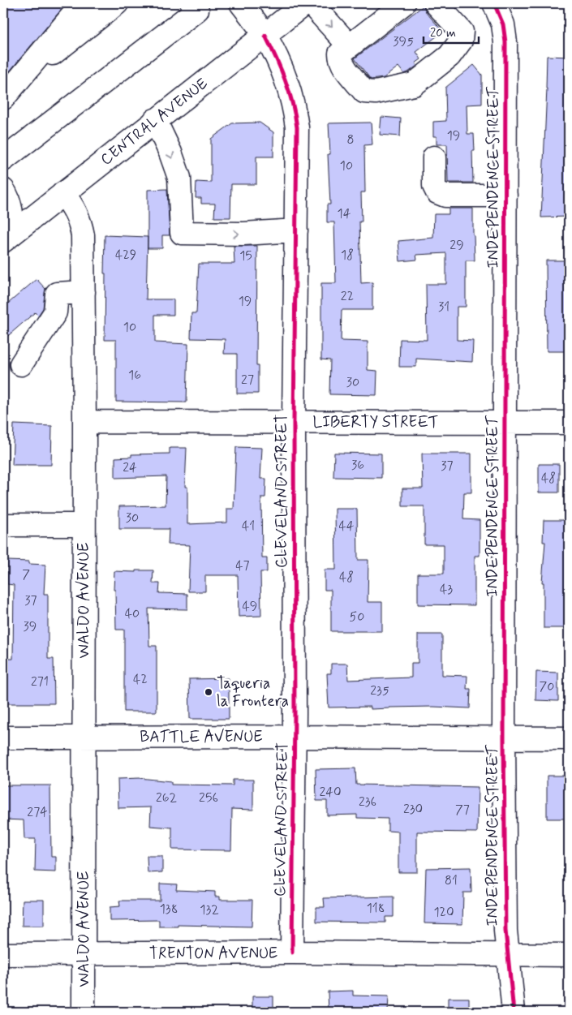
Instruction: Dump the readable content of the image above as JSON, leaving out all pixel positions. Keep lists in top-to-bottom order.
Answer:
{
  "streets": {
    "street": [
      "CENTRAL AVENUE",
      "INDEPENDENCE STREET",
      "LIBERTY STREET",
      "CLEVELAND STREET",
      "WALDO AVENUE",
      "BATTLE AVENUE",
      "TRENTON AVENUE"
    ]
  },
  "crossings": [
    ["CENTRAL AVENUE", "CLEVELAND STREET"],
    ["CENTRAL AVENUE", "WALDO AVENUE"],
    ["INDEPENDENCE STREET", "LIBERTY STREET"],
    ["INDEPENDENCE STREET", "BATTLE AVENUE"],
    ["INDEPENDENCE STREET", "TRENTON AVENUE"],
    ["LIBERTY STREET", "CLEVELAND STREET"],
    ["LIBERTY STREET", "WALDO AVENUE"],
    ["CLEVELAND STREET", "BATTLE AVENUE"],
    ["CLEVELAND STREET", "TRENTON AVENUE"],
    ["WALDO AVENUE", "BATTLE AVENUE"],
    ["WALDO AVENUE", "TRENTON AVENUE"]
  ],
  "places": ["Taqueria la Frontera"],
  "house_numbers": [
    "395",
    "19",
    "8",
    "10",
    "14",
    "29",
    "429",
    "18",
    "15",
    "22",
    "19",
    "31",
    "10",
    "16",
    "27",
    "30",
    "36",
    "37",
    "24",
    "48",
    "30",
    "41",
    "44",
    "47",
    "7",
    "48",
    "43",
    "37",
    "49",
    "40",
    "50",
    "39",
    "42",
    "271",
    "70",
    "235",
    "240",
    "262",
    "256",
    "236",
    "230",
    "77",
    "274",
    "81",
    "118",
    "138",
    "132",
    "120"
  ],
  "scale_bar": "20 m"
}
